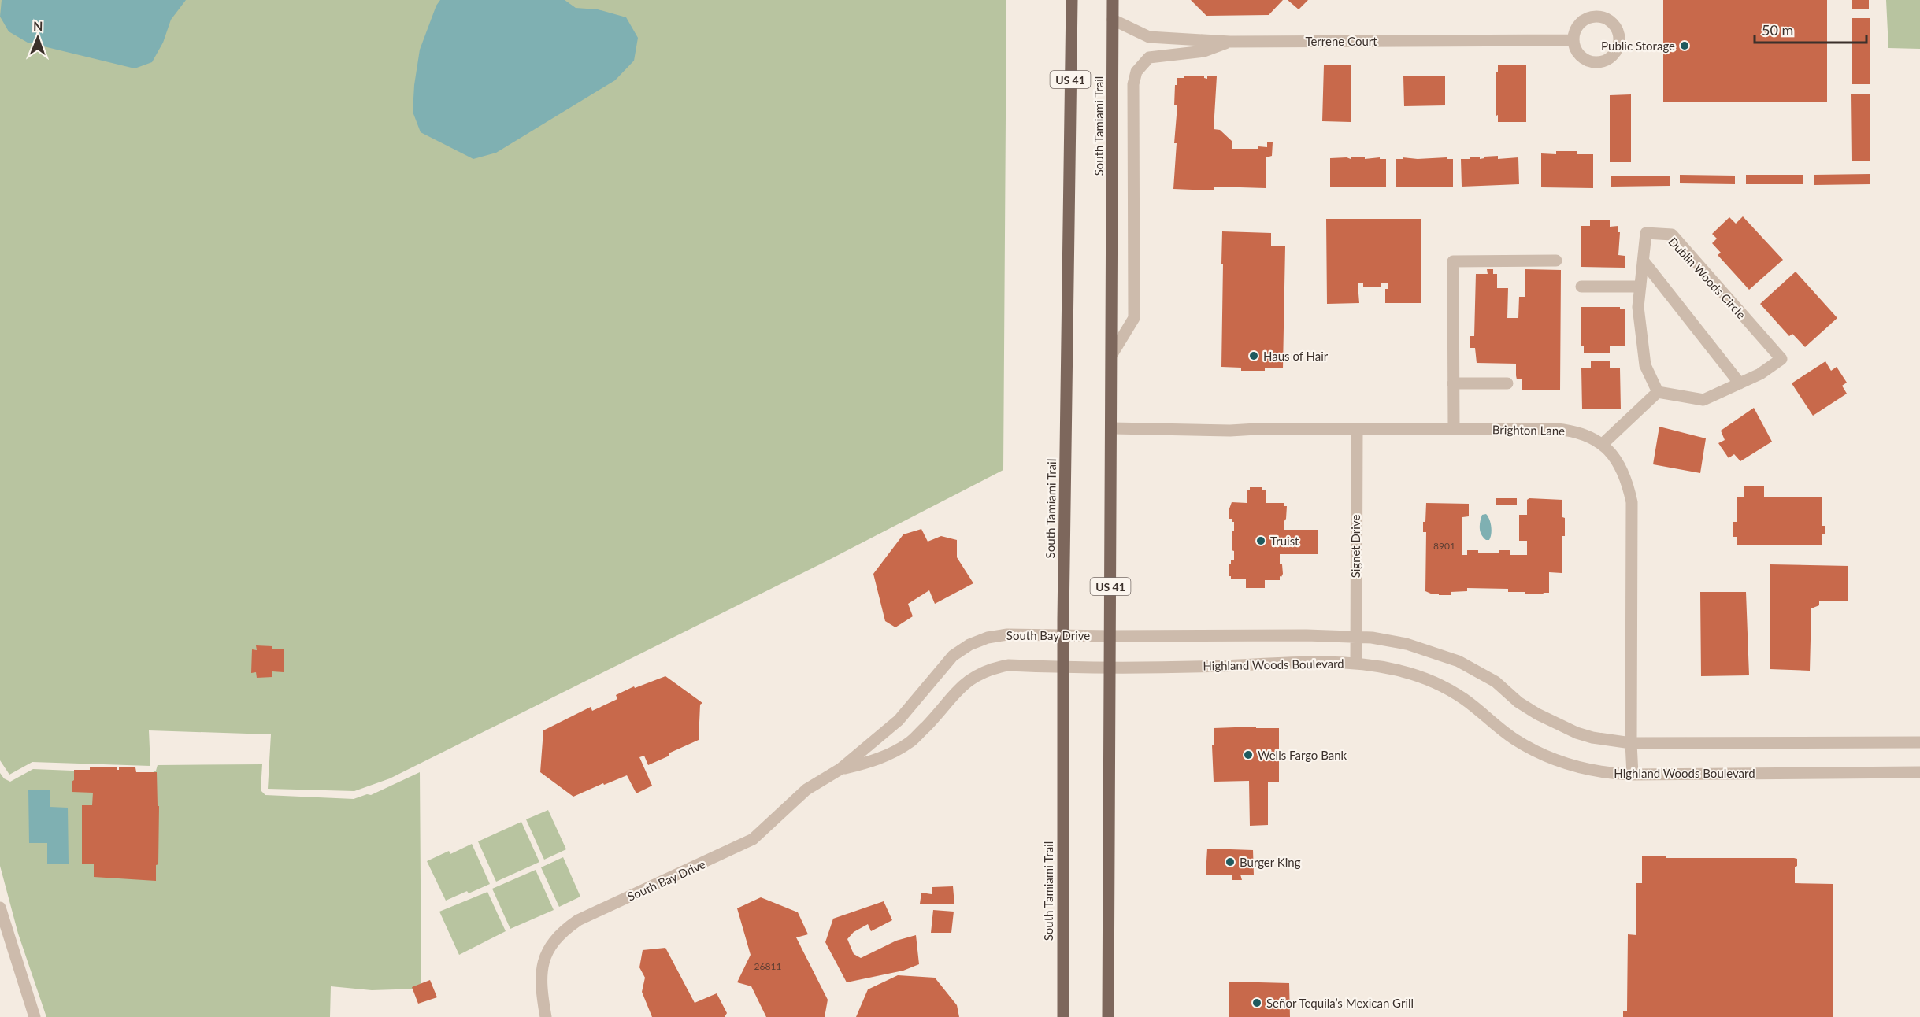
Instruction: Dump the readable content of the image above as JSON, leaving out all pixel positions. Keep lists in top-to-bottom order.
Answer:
{
  "streets": {
    "main road": ["US 41", "South Tamiami Trail"],
    "street": [
      "Terrene Court",
      "Dublin Woods Circle",
      "Brighton Lane",
      "Signet Drive",
      "South Bay Drive",
      "Highland Woods Boulevard"
    ]
  },
  "crossings": [
    ["Terrene Court", "South Tamiami Trail"],
    ["South Tamiami Trail", "Brighton Lane"],
    ["South Tamiami Trail", "South Bay Drive"],
    ["South Tamiami Trail", "Highland Woods Boulevard"],
    ["Brighton Lane", "Signet Drive"],
    ["Brighton Lane", "Highland Woods Boulevard"],
    ["Signet Drive", "Highland Woods Boulevard"],
    ["South Bay Drive", "Highland Woods Boulevard"]
  ],
  "places": [
    "Public Storage",
    "Haus of Hair",
    "Truist",
    "Wells Fargo Bank",
    "Burger King",
    "Señor Tequila’s Mexican Grill"
  ],
  "house_numbers": ["8901", "26811"],
  "scale_bar": "50 m",
  "north": "top"
}
